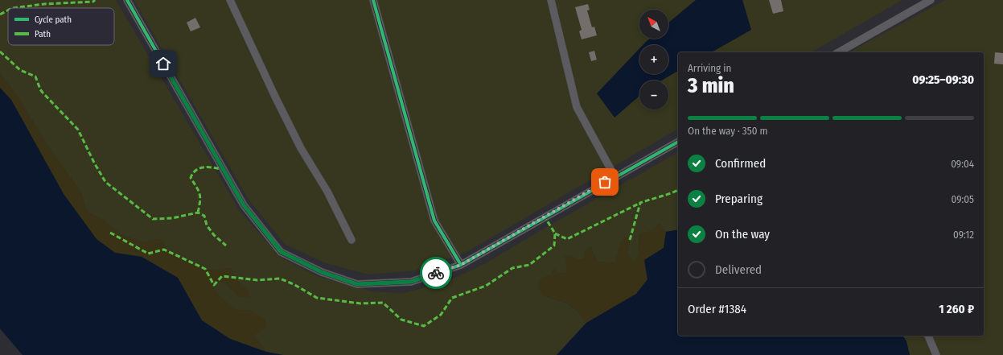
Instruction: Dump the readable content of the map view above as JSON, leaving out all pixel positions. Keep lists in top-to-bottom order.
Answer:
{
  "legend": ["Cycle path", "Path"],
  "north": "top left",
  "page": {
    "map_buttons": ["+", "−"],
    "heading": ["3 min", "Arriving in", "09:25–09:30"],
    "panel": ["Order #1384", "1 260 ₽"],
    "bar": "On the way · 350 m",
    "list": [
      ["Confirmed", "09:04"],
      ["Preparing", "09:05"],
      ["On the way", "09:12"],
      "Delivered"
    ]
  }
}
